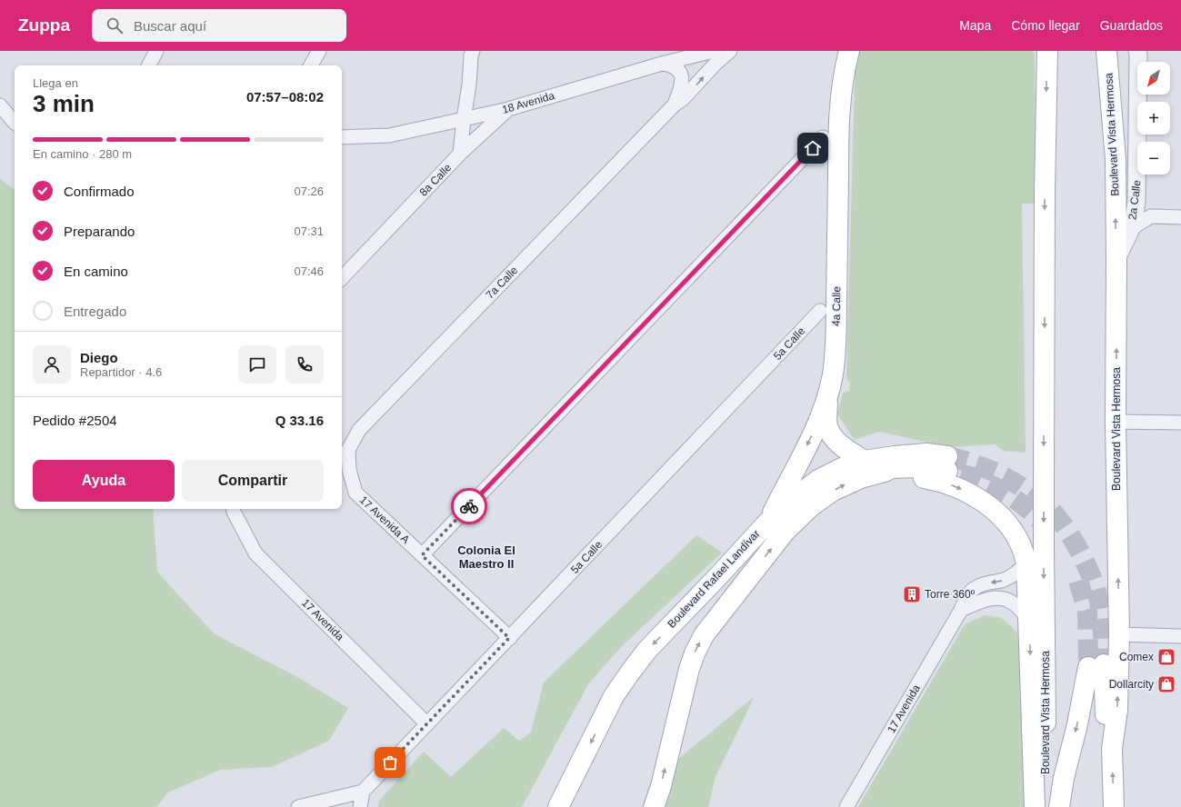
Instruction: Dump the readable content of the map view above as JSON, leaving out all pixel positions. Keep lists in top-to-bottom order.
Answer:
{
  "streets": {
    "main road": ["Boulevard Vista Hermosa", "4a Calle", "Boulevard Rafael Landívar"],
    "street": [
      "18 Avenida",
      "8a Calle",
      "2a Calle",
      "7a Calle",
      "5a Calle",
      "17 Avenida A",
      "17 Avenida"
    ]
  },
  "crossings": [
    ["18 Avenida", "8a Calle"],
    ["18 Avenida", "7a Calle"],
    ["Boulevard Vista Hermosa", "2a Calle"],
    ["7a Calle", "17 Avenida A"],
    ["4a Calle", "Boulevard Rafael Landívar"],
    ["5a Calle", "17 Avenida A"],
    ["5a Calle", "17 Avenida"]
  ],
  "districts": ["Colonia El Maestro II"],
  "places": {
    "building": ["Torre 360º"],
    "shop": ["Comex", "Dollarcity"]
  },
  "north": "bottom left",
  "page": {
    "header": "Zuppa",
    "search": "Buscar aquí",
    "nav": ["Mapa", "Cómo llegar", "Guardados"],
    "map_buttons": ["+", "−"],
    "heading": ["3 min", "Llega en", "07:57–08:02"],
    "panel": [
      "Diego",
      "Repartidor · 4.6",
      "Pedido #2504",
      "Q 33.16"
    ],
    "bar": "En camino · 280 m",
    "list": [
      ["Confirmado", "07:26"],
      ["Preparando", "07:31"],
      ["En camino", "07:46"],
      "Entregado"
    ],
    "buttons": ["Ayuda", "Compartir"]
  }
}
